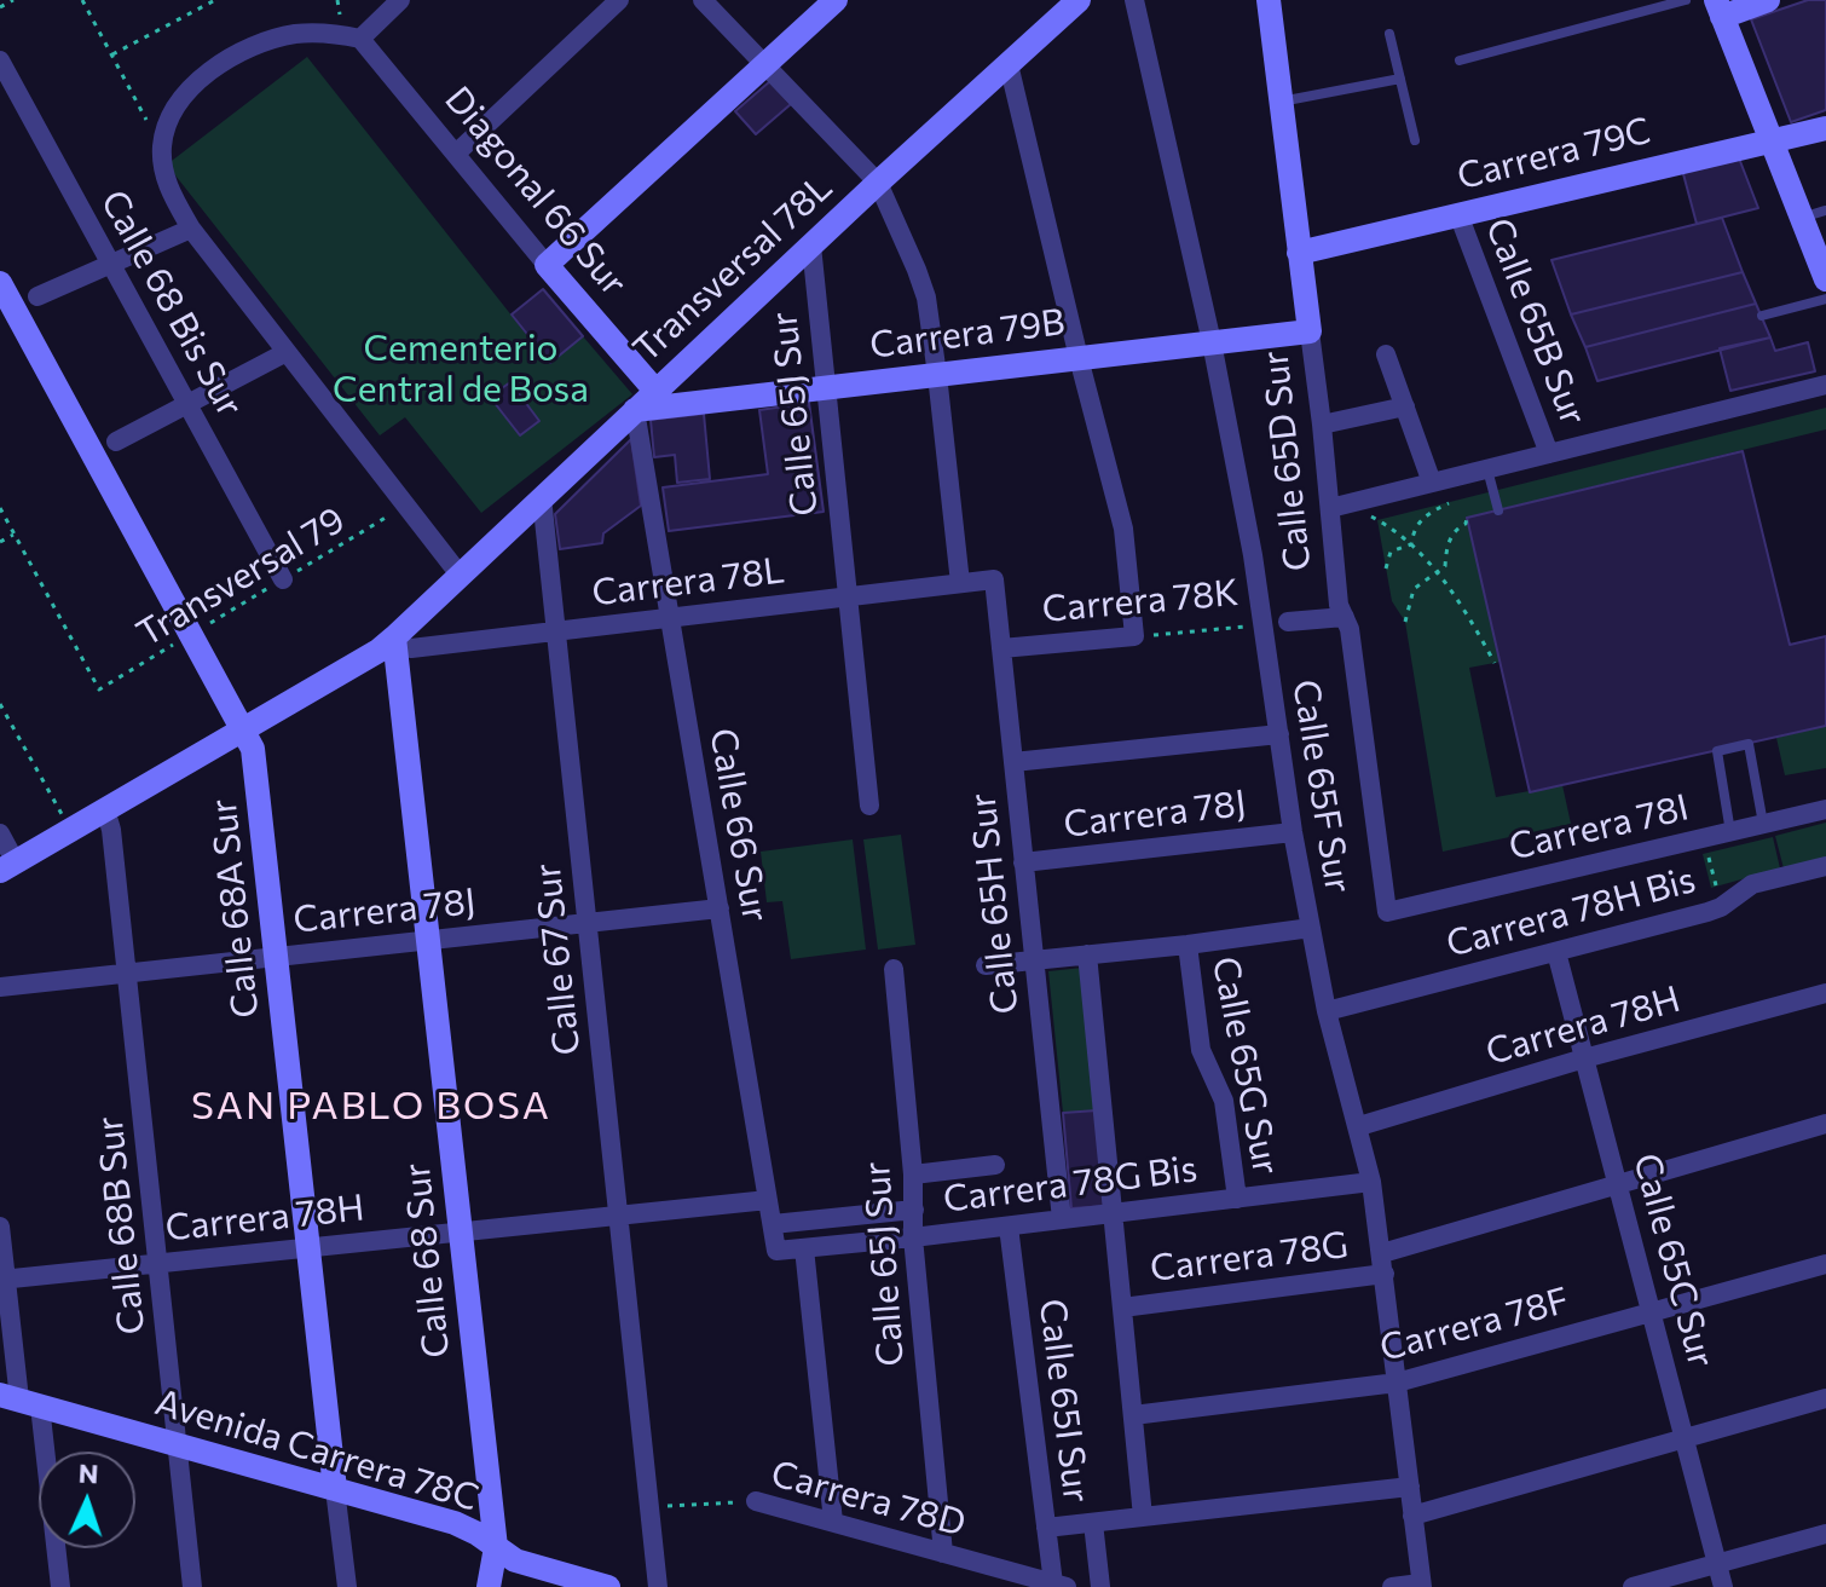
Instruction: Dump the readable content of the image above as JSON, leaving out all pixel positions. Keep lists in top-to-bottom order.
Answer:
{
  "streets": {
    "street": [
      "Carrera 79C",
      "Diagonal 66 Sur",
      "Transversal 78L",
      "Calle 68 Bis Sur",
      "Calle 65B Sur",
      "Carrera 79B",
      "Calle 65J Sur",
      "Calle 65D Sur",
      "Carrera 78L",
      "Carrera 78K",
      "Calle 65F Sur",
      "Carrera 78J",
      "Calle 66 Sur",
      "Carrera 78I",
      "Calle 65H Sur",
      "Calle 68A Sur",
      "Carrera 78H Bis",
      "Calle 67 Sur",
      "Carrera 78H",
      "Calle 65G Sur",
      "Carrera 78G Bis",
      "Calle 68B Sur",
      "Carrera 78G",
      "Calle 68 Sur",
      "Calle 65C Sur",
      "Carrera 78F",
      "Calle 65I Sur",
      "Avenida Carrera 78C",
      "Carrera 78D"
    ],
    "path": ["Transversal 79"]
  },
  "crossings": [
    ["Carrera 79C", "Calle 65B Sur"],
    ["Carrera 79C", "Calle 65D Sur"],
    ["Diagonal 66 Sur", "Transversal 78L"],
    ["Transversal 78L", "Carrera 79B"],
    ["Transversal 78L", "Calle 65J Sur"],
    ["Transversal 78L", "Carrera 78L"],
    ["Transversal 78L", "Calle 66 Sur"],
    ["Transversal 78L", "Calle 68A Sur"],
    ["Transversal 78L", "Calle 67 Sur"],
    ["Transversal 78L", "Calle 68B Sur"],
    ["Transversal 78L", "Calle 68 Sur"],
    ["Calle 68 Bis Sur", "Transversal 79"],
    ["Carrera 79B", "Calle 65J Sur"],
    ["Carrera 79B", "Calle 65D Sur"],
    ["Carrera 79B", "Calle 65F Sur"],
    ["Carrera 79B", "Calle 66 Sur"],
    ["Calle 65J Sur", "Carrera 78L"],
    ["Calle 65J Sur", "Carrera 78G Bis"],
    ["Calle 65J Sur", "Carrera 78D"],
    ["Calle 65D Sur", "Carrera 78K"],
    ["Calle 65D Sur", "Carrera 78I"],
    ["Transversal 79", "Calle 68A Sur"],
    ["Carrera 78L", "Calle 66 Sur"],
    ["Carrera 78L", "Calle 65H Sur"],
    ["Carrera 78L", "Calle 67 Sur"],
    ["Carrera 78L", "Calle 68 Sur"],
    ["Carrera 78K", "Calle 65F Sur"],
    ["Carrera 78K", "Calle 65H Sur"],
    ["Calle 65F Sur", "Carrera 78J"],
    ["Calle 65F Sur", "Carrera 78H Bis"],
    ["Calle 65F Sur", "Carrera 78H"],
    ["Calle 65F Sur", "Carrera 78G Bis"],
    ["Calle 65F Sur", "Carrera 78G"],
    ["Calle 65F Sur", "Carrera 78F"],
    ["Carrera 78J", "Calle 66 Sur"],
    ["Carrera 78J", "Calle 65H Sur"],
    ["Carrera 78J", "Calle 68A Sur"],
    ["Carrera 78J", "Calle 67 Sur"],
    ["Carrera 78J", "Calle 68B Sur"],
    ["Carrera 78J", "Calle 68 Sur"],
    ["Calle 66 Sur", "Carrera 78H"],
    ["Calle 66 Sur", "Carrera 78G Bis"],
    ["Calle 65H Sur", "Carrera 78G Bis"],
    ["Calle 68A Sur", "Carrera 78H"],
    ["Calle 68A Sur", "Avenida Carrera 78C"],
    ["Carrera 78H Bis", "Calle 65C Sur"],
    ["Calle 67 Sur", "Carrera 78H"],
    ["Calle 67 Sur", "Carrera 78D"],
    ["Carrera 78H", "Calle 68B Sur"],
    ["Carrera 78H", "Calle 68 Sur"],
    ["Carrera 78H", "Calle 65C Sur"],
    ["Calle 65G Sur", "Carrera 78G Bis"],
    ["Carrera 78G Bis", "Calle 65I Sur"],
    ["Calle 68B Sur", "Avenida Carrera 78C"],
    ["Carrera 78G", "Calle 65C Sur"],
    ["Calle 68 Sur", "Avenida Carrera 78C"],
    ["Calle 65C Sur", "Carrera 78F"],
    ["Calle 65I Sur", "Carrera 78D"]
  ],
  "districts": ["SAN PABLO BOSA"],
  "parks": ["Cementerio Central de Bosa"],
  "north": "top"
}
